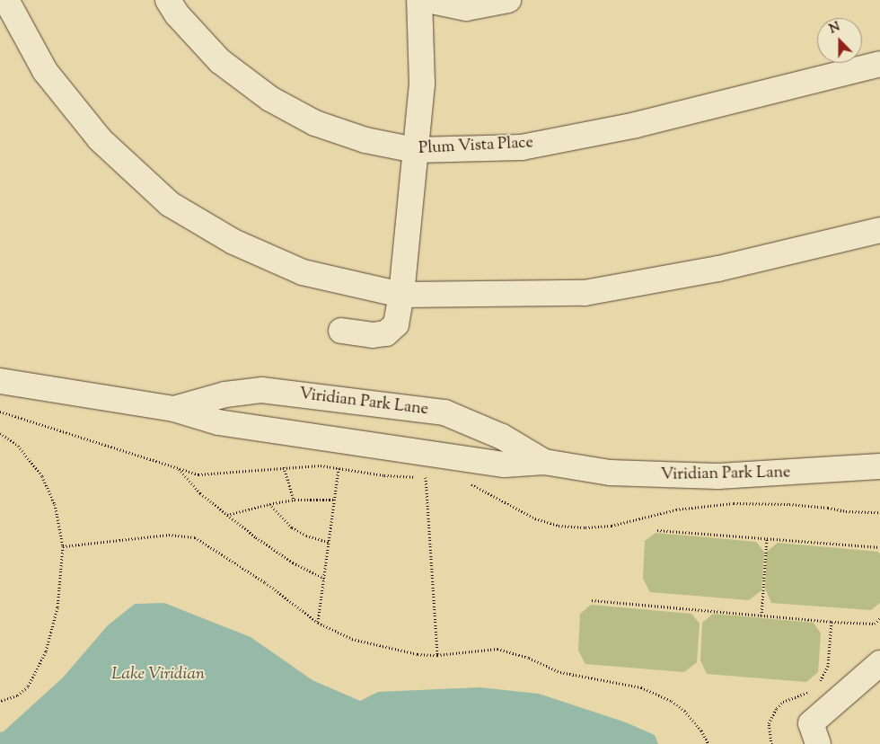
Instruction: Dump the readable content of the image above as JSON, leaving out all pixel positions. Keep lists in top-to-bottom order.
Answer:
{
  "streets": {
    "street": ["Plum Vista Place", "Viridian Park Lane"]
  },
  "water": ["Lake Viridian"],
  "north": "top"
}
